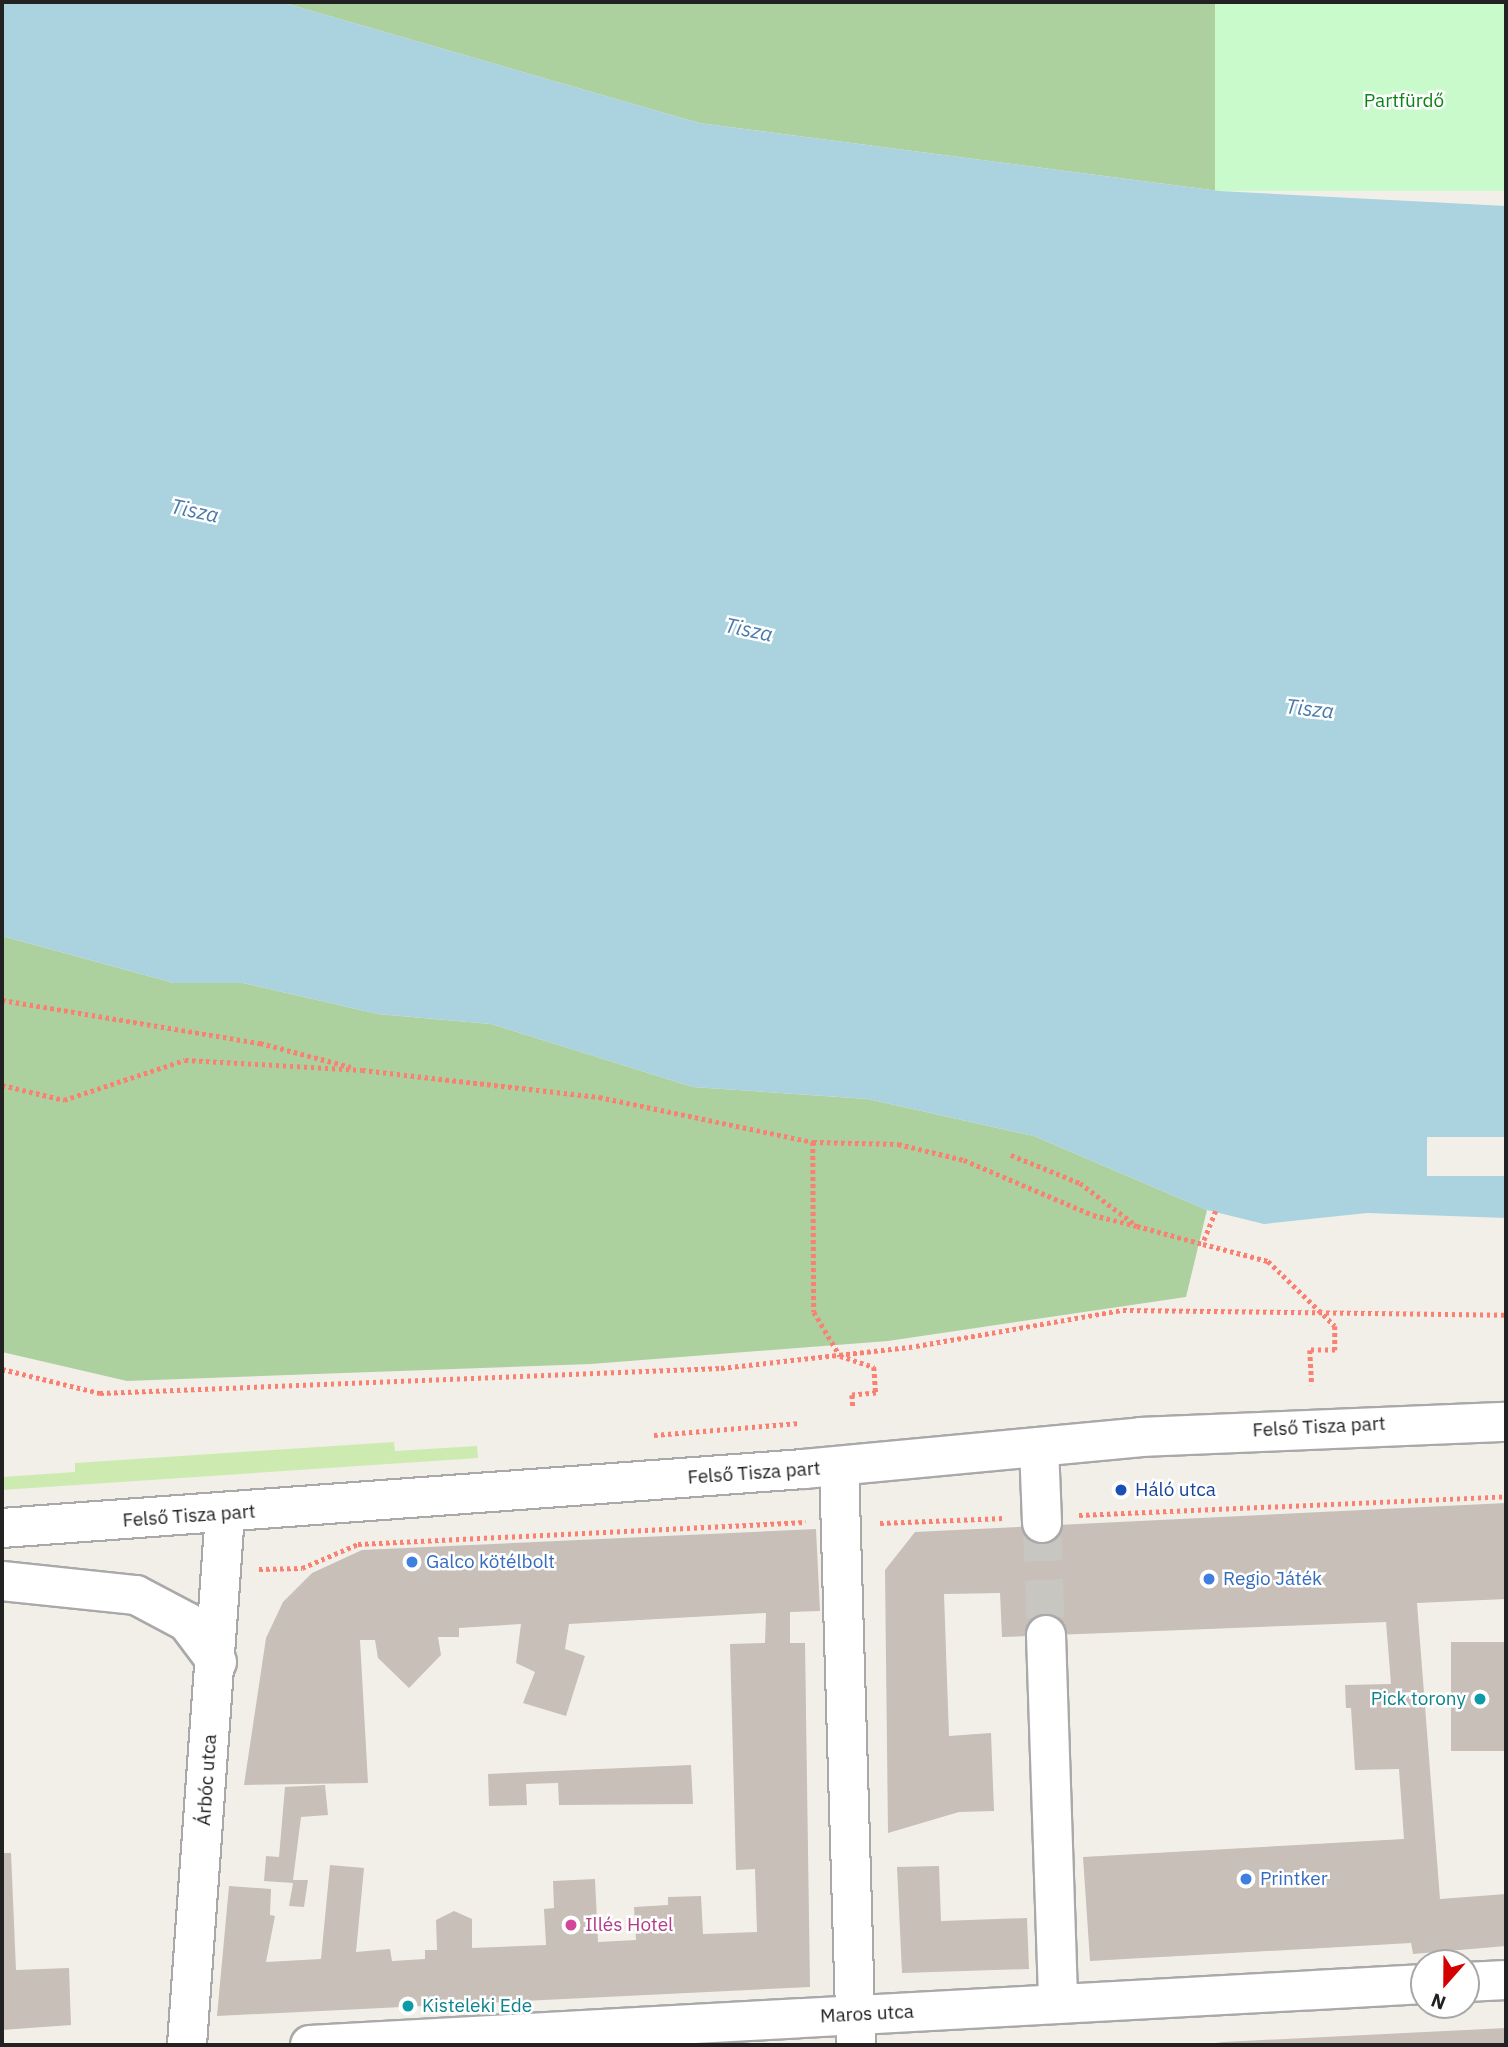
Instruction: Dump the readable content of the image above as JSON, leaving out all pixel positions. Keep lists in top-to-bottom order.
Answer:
{
  "streets": {
    "street": ["Felső Tisza part", "Árbóc utca", "Maros utca"]
  },
  "crossings": [
    ["Felső Tisza part", "Árbóc utca"]
  ],
  "water": ["Tisza"],
  "parks": ["Partfürdő"],
  "places": [
    "Háló utca",
    "Galco kötélbolt",
    "Regio Játék",
    "Pick torony",
    "Printker",
    "Illés Hotel",
    "Kisteleki Ede"
  ],
  "north": "bottom"
}
